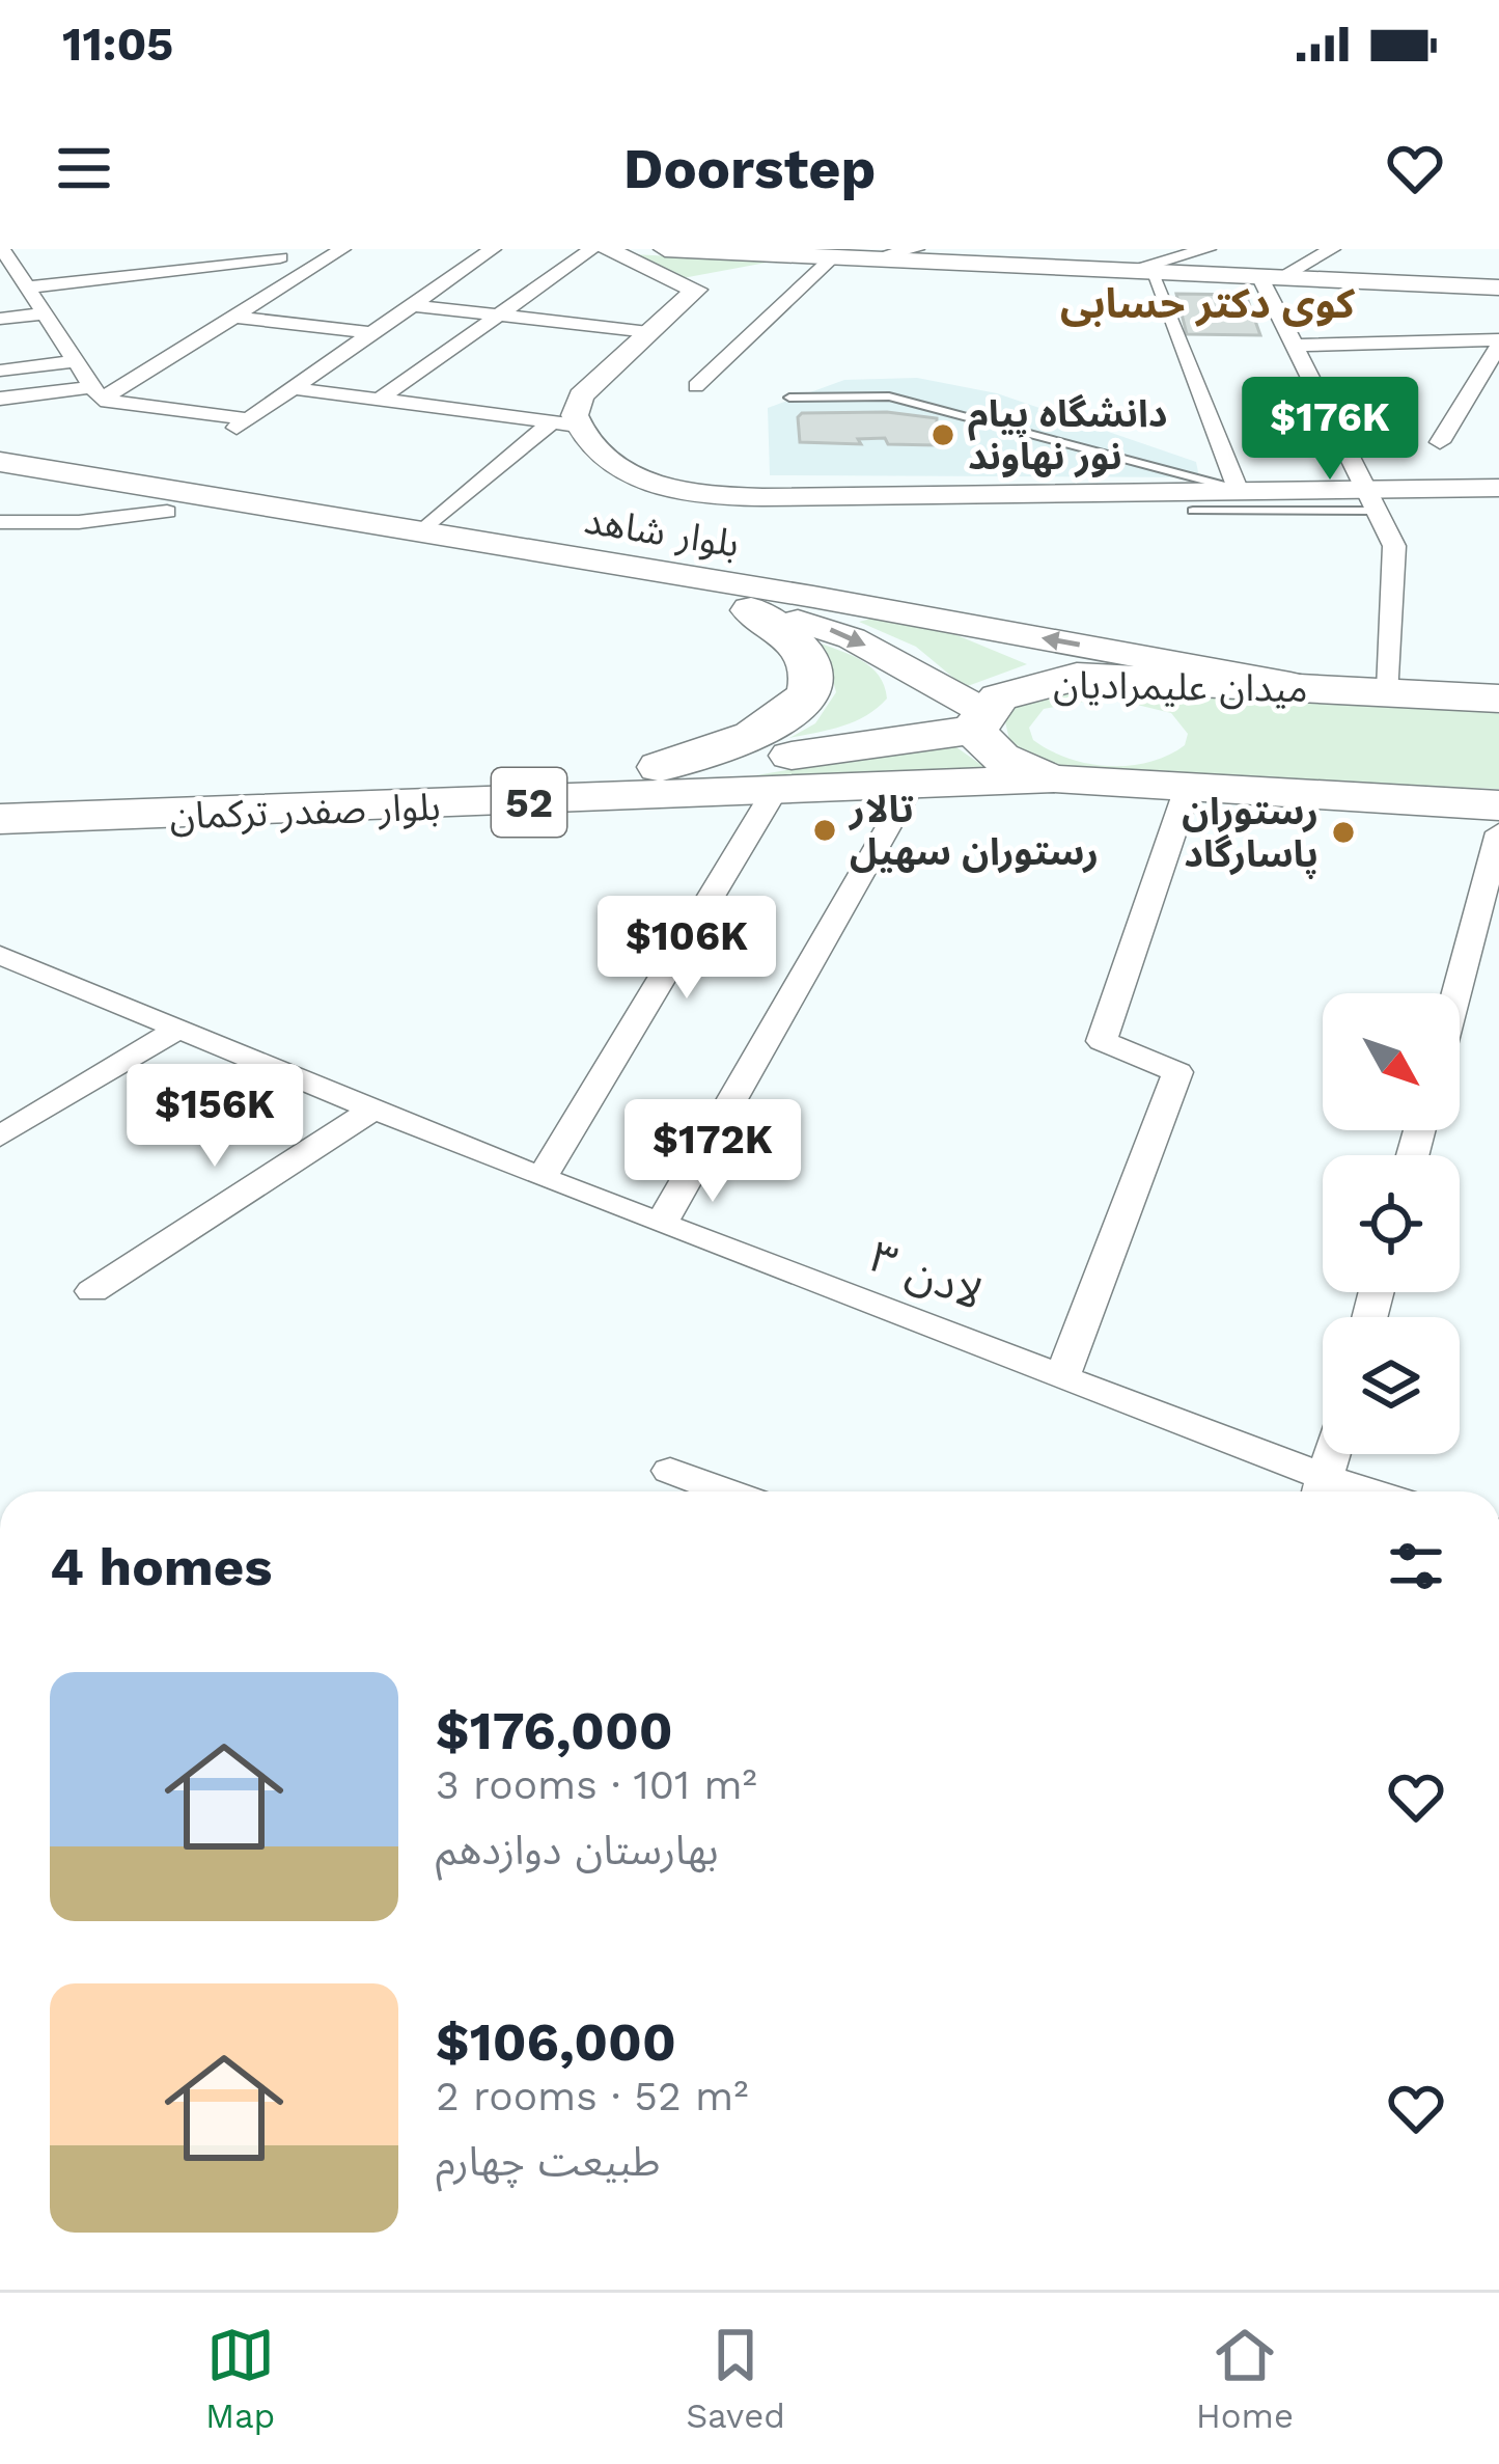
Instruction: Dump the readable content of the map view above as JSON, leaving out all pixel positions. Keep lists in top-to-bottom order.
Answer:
{
  "streets": {
    "highway": ["میدان علیمرادیان", "52", "بلوار صفدر ترکمان"],
    "main road": ["بلوار شاهد"],
    "street": ["لادن ۳"]
  },
  "crossings": [
    ["بلوار شاهد", "میدان علیمرادیان"],
    ["بلوار شاهد", "52"],
    ["بلوار شاهد", "بلوار صفدر ترکمان"],
    ["میدان علیمرادیان", "52"],
    ["میدان علیمرادیان", "بلوار صفدر ترکمان"],
    ["52", "بلوار صفدر ترکمان"]
  ],
  "districts": ["کوی دکتر حسابی"],
  "places": ["دانشگاه پیام نور نهاوند", "تالار رستوران سهیل", "رستوران پاسارگاد"],
  "north": "bottom right",
  "page": {
    "status": "11:05",
    "header": "Doorstep",
    "price": [
      "$176K",
      "$106K",
      "$156K",
      "$172K"
    ],
    "heading": "4 homes",
    "list": [
      {
        "name": "$176,000",
        "note": "3 rooms · 101 m² · بهارستان دوازدهم"
      },
      {
        "name": "$106,000",
        "note": "2 rooms · 52 m² · طبیعت چهارم"
      }
    ],
    "tabs": ["Map", "Saved", "Home"]
  }
}
